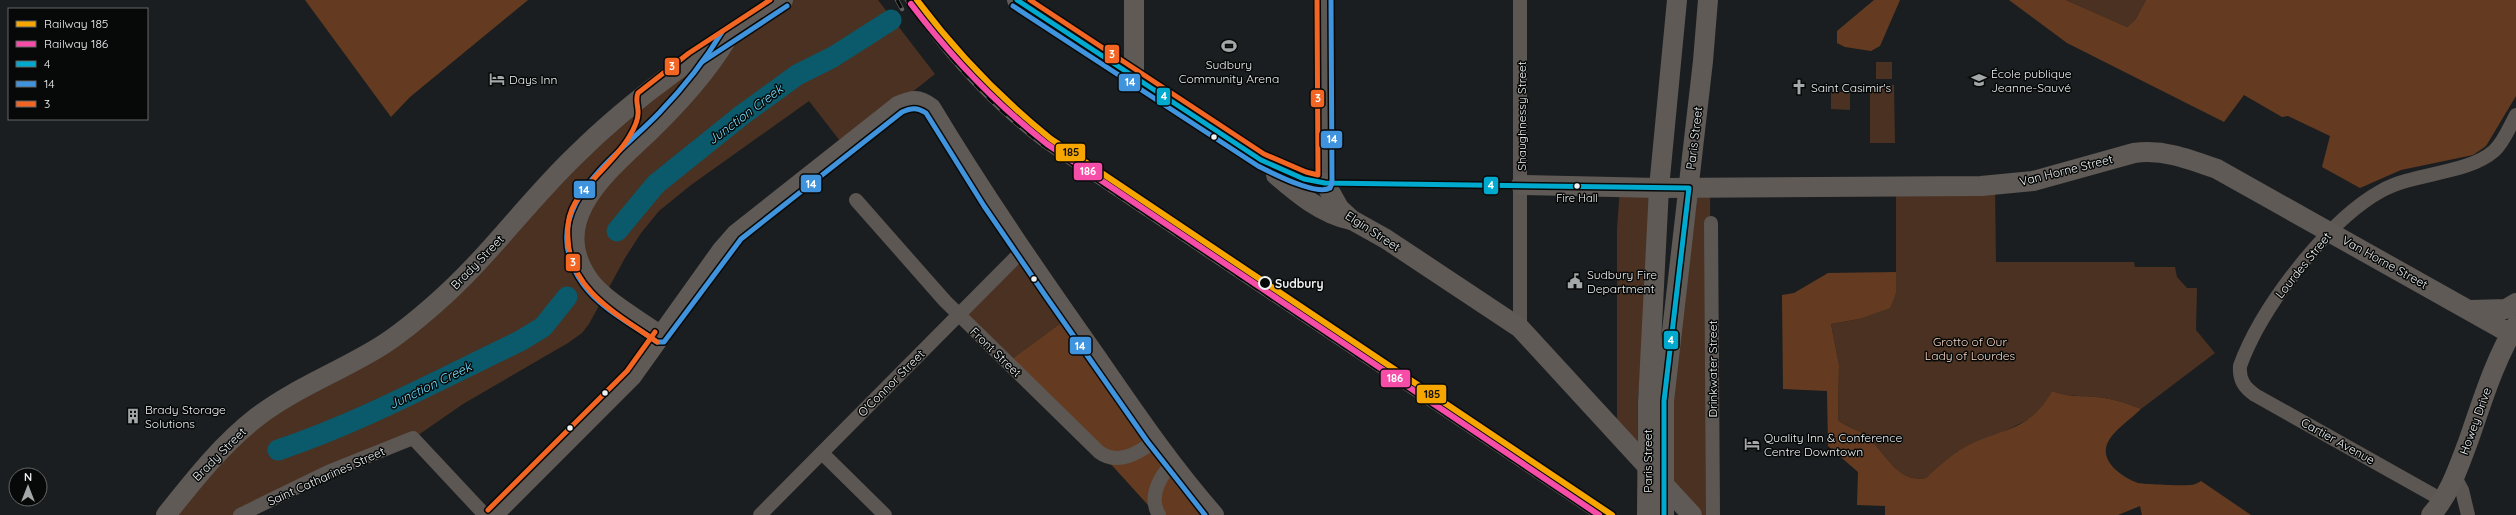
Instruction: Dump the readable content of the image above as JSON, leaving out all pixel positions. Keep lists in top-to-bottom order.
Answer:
{
  "streets": {
    "main road": [
      "Paris Street",
      "Van Horne Street",
      "Elgin Street",
      "Brady Street",
      "Howey Drive"
    ],
    "street": [
      "Shaughnessy Street",
      "Lourdes Street",
      "Front Street",
      "Drinkwater Street",
      "O'Connor Street",
      "Cartier Avenue",
      "Saint Catharines Street"
    ]
  },
  "crossings": [
    ["Shaughnessy Street", "Van Horne Street"],
    ["Shaughnessy Street", "Elgin Street"],
    ["Paris Street", "Van Horne Street"],
    ["Van Horne Street", "Lourdes Street"],
    ["Van Horne Street", "Howey Drive"],
    ["Lourdes Street", "Cartier Avenue"],
    ["Front Street", "O'Connor Street"],
    ["Howey Drive", "Cartier Avenue"]
  ],
  "water": ["Junction Creek"],
  "parks": ["Grotto of Our Lady of Lourdes"],
  "places": {
    "sports": ["Sudbury Community Arena"],
    "hotel": ["Days Inn", "Quality Inn & Conference Centre Downtown"],
    "school or university": ["École publique Jeanne-Sauvé"],
    "church": ["Saint Casimir's"],
    "other": ["Fire Hall", "Sudbury"],
    "public building": ["Sudbury Fire Department"],
    "building": ["Brady Storage Solutions"]
  },
  "lines": [
    "rail line 185",
    "transit line 4",
    "transit line 14",
    "transit line 3",
    "rail line 186"
  ],
  "legend": [
    "Railway 185",
    "Railway 186",
    "4",
    "14",
    "3"
  ],
  "north": "top"
}
